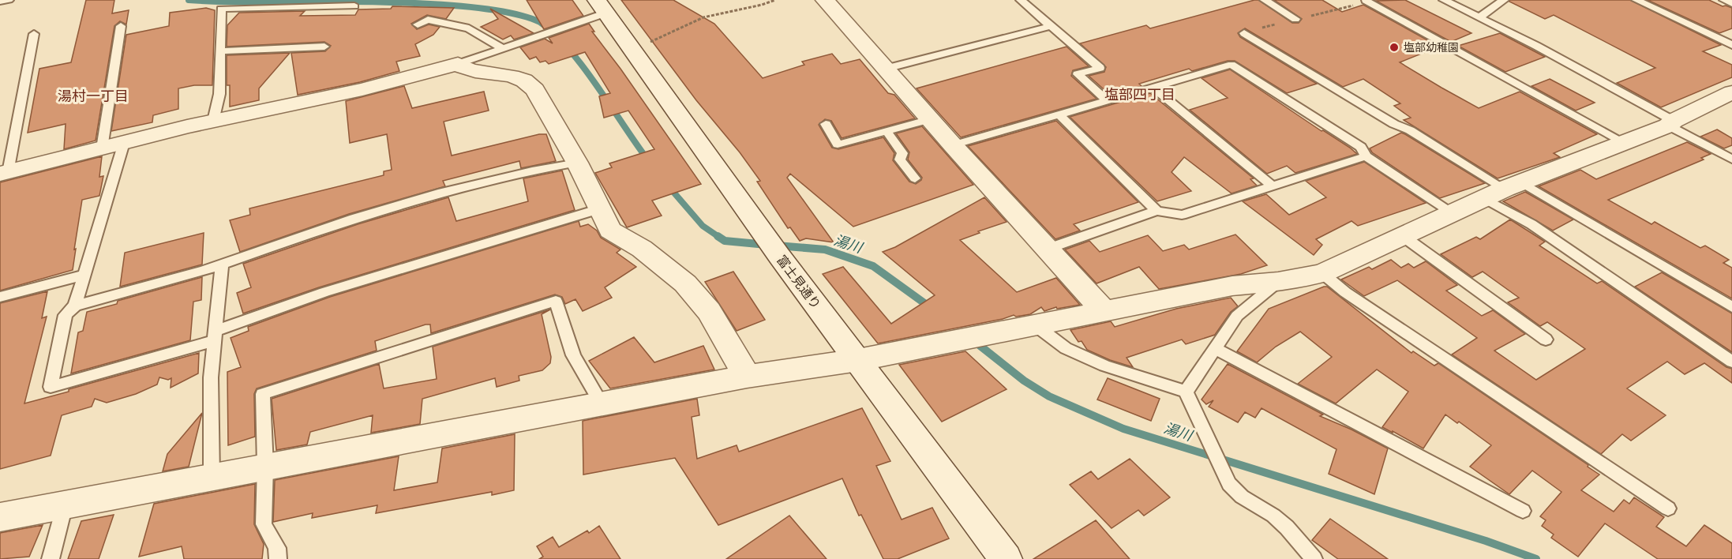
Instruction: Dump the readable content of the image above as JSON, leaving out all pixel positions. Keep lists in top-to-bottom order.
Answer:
{
  "streets": {
    "street": ["富士見通り"]
  },
  "districts": ["塩部四丁目", "湯村一丁目"],
  "water": ["湯川"],
  "places": ["塩部幼稚園"]
}
